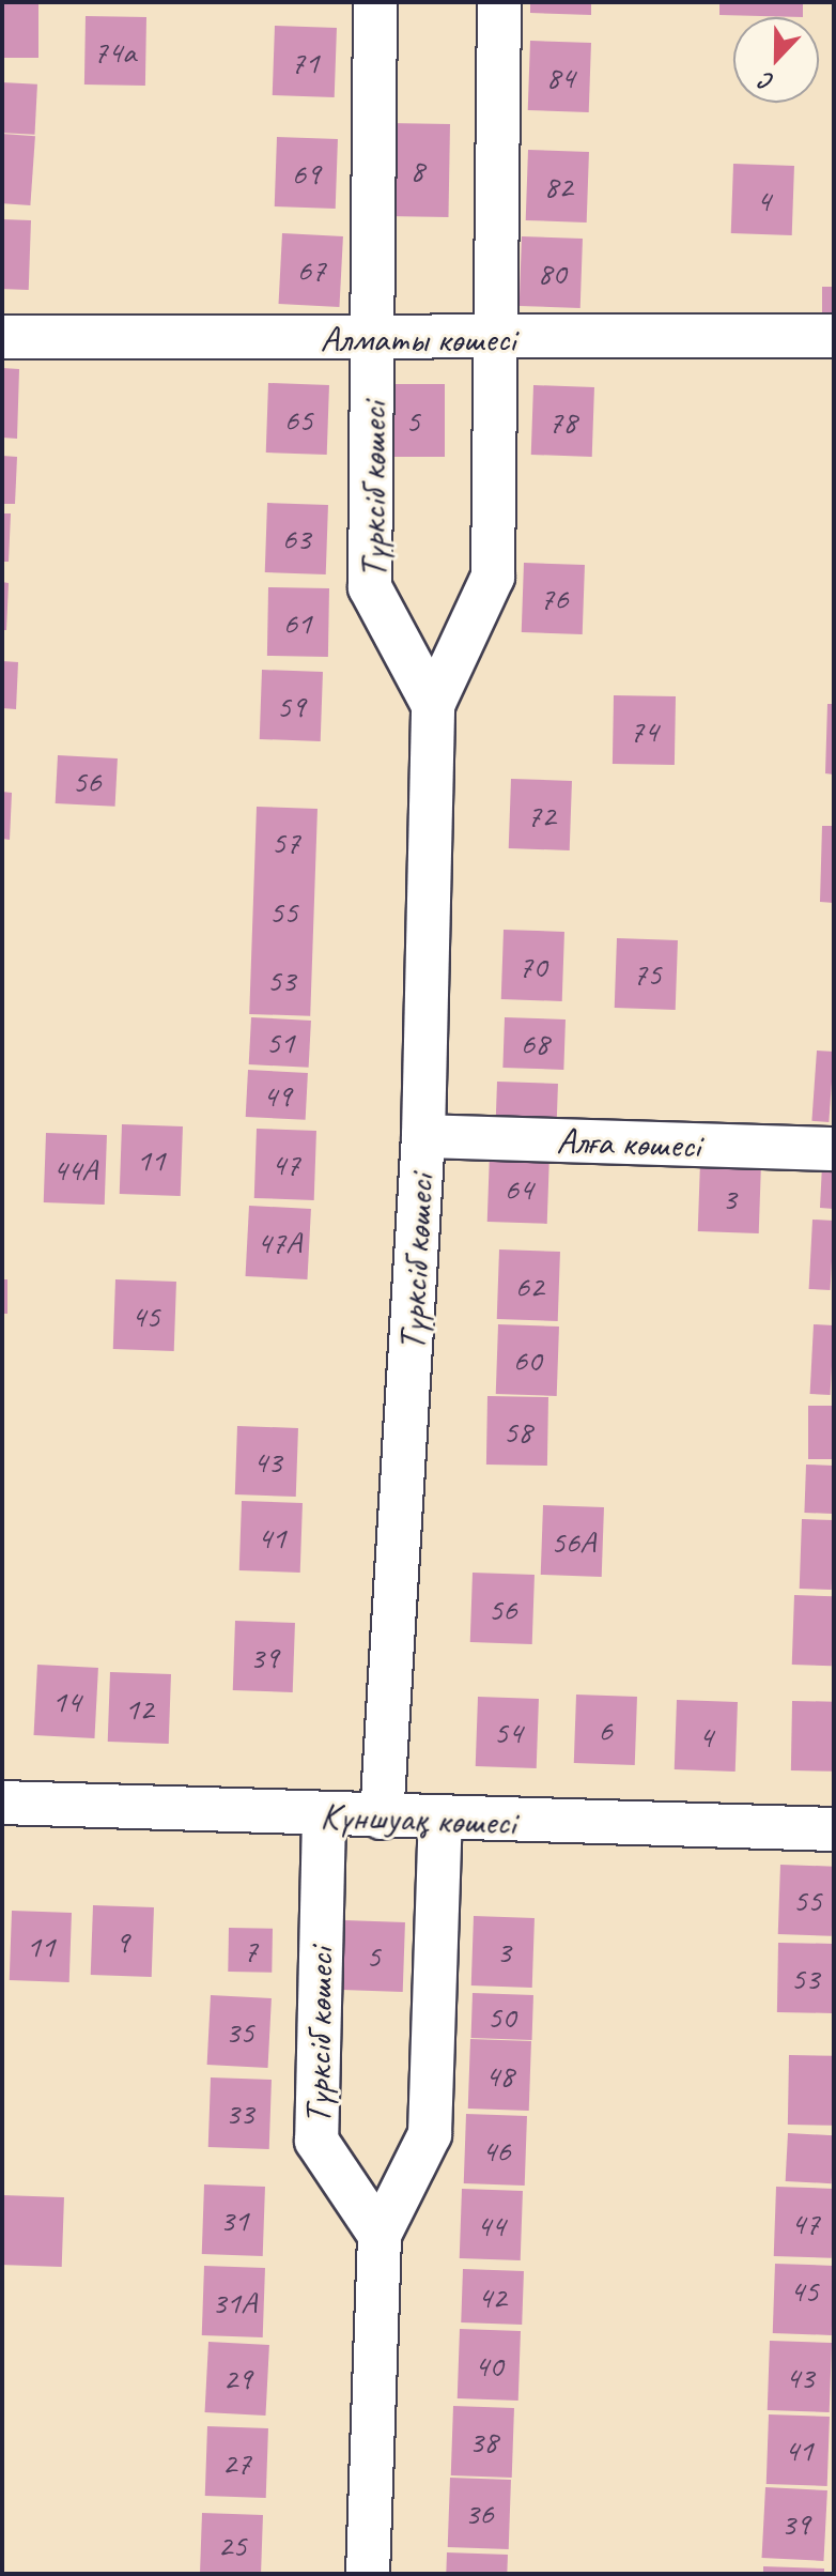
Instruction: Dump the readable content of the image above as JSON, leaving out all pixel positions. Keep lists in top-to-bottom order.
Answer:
{
  "streets": {
    "street": [
      "Алматы көшесі",
      "Түрксіб көшесі",
      "Алға көшесі",
      "Күншуақ көшесі"
    ]
  },
  "crossings": [
    ["Алматы көшесі", "Түрксіб көшесі"],
    ["Түрксіб көшесі", "Алға көшесі"],
    ["Түрксіб көшесі", "Күншуақ көшесі"]
  ],
  "house_numbers": [
    "74а",
    "71",
    "84",
    "8",
    "69",
    "82",
    "4",
    "67",
    "80",
    "65",
    "5",
    "78",
    "63",
    "76",
    "61",
    "59",
    "74",
    "56",
    "72",
    "57",
    "55",
    "70",
    "75",
    "53",
    "51",
    "68",
    "49",
    "11",
    "47",
    "44А",
    "64",
    "3",
    "47А",
    "62",
    "45",
    "60",
    "58",
    "43",
    "41",
    "56А",
    "56",
    "39",
    "14",
    "12",
    "6",
    "54",
    "4",
    "55",
    "9",
    "11",
    "7",
    "3",
    "5",
    "53",
    "50",
    "35",
    "48",
    "33",
    "46",
    "31",
    "47",
    "44",
    "45",
    "42",
    "31А",
    "40",
    "43",
    "29",
    "38",
    "41",
    "27",
    "36",
    "39",
    "25"
  ],
  "north": "bottom"
}
